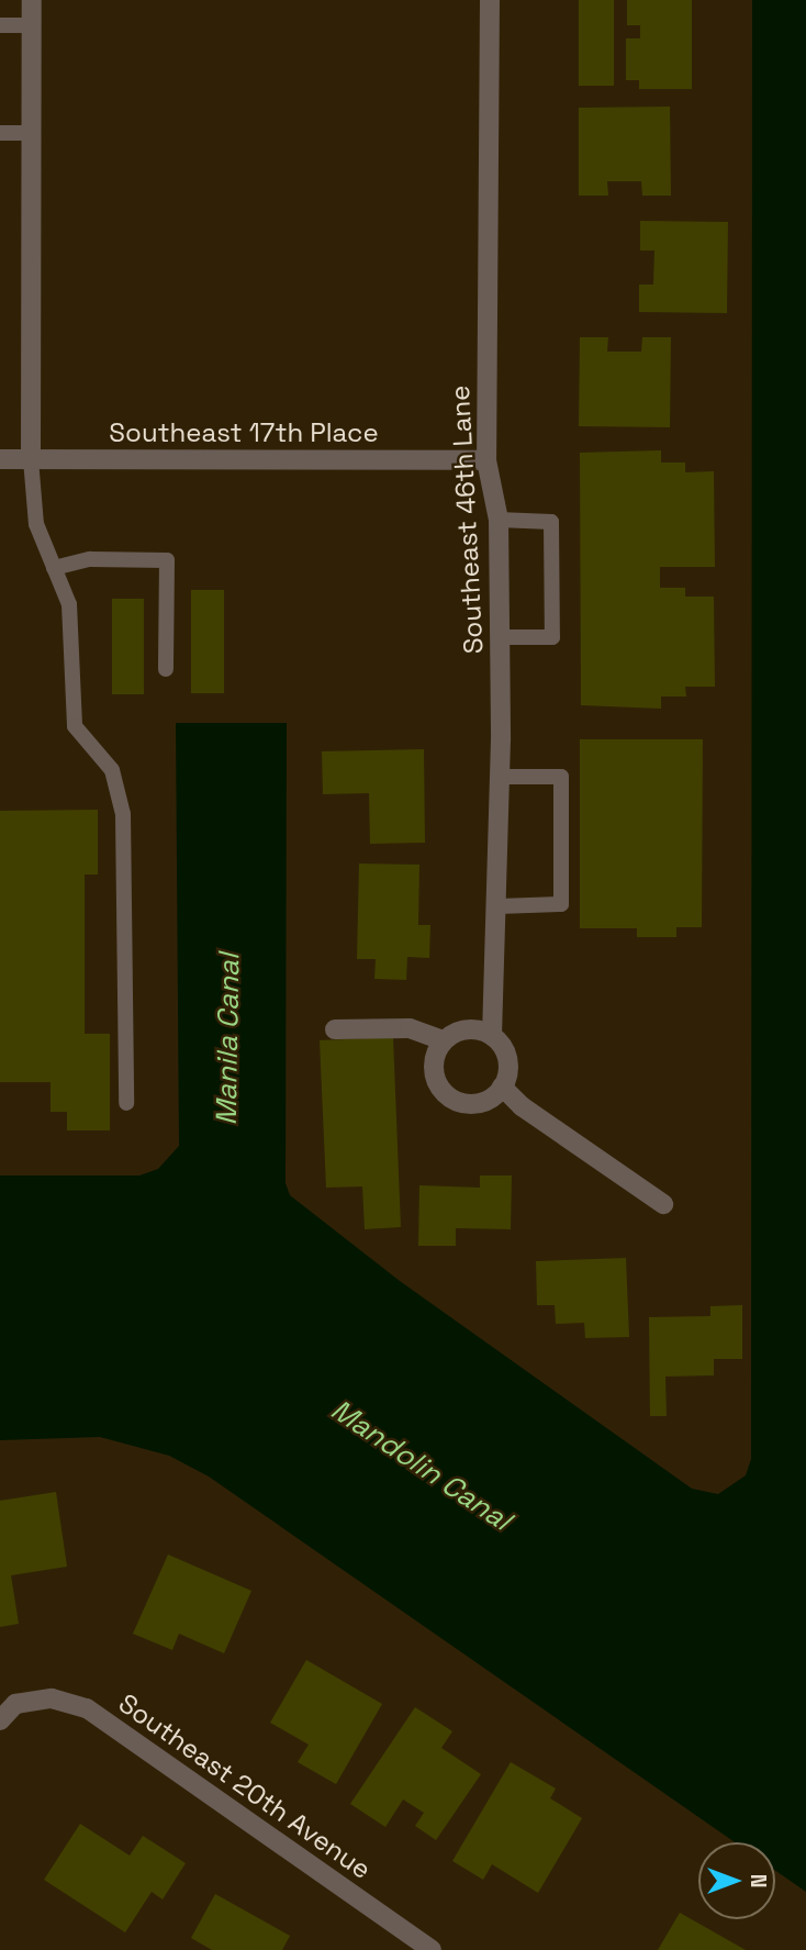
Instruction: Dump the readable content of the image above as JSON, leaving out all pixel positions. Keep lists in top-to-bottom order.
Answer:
{
  "streets": {
    "street": ["Southeast 17th Place", "Southeast 46th Lane", "Southeast 20th Avenue"]
  },
  "crossings": [
    ["Southeast 17th Place", "Southeast 46th Lane"]
  ],
  "water": ["Manila Canal", "Mandolin Canal"],
  "north": "right"
}
